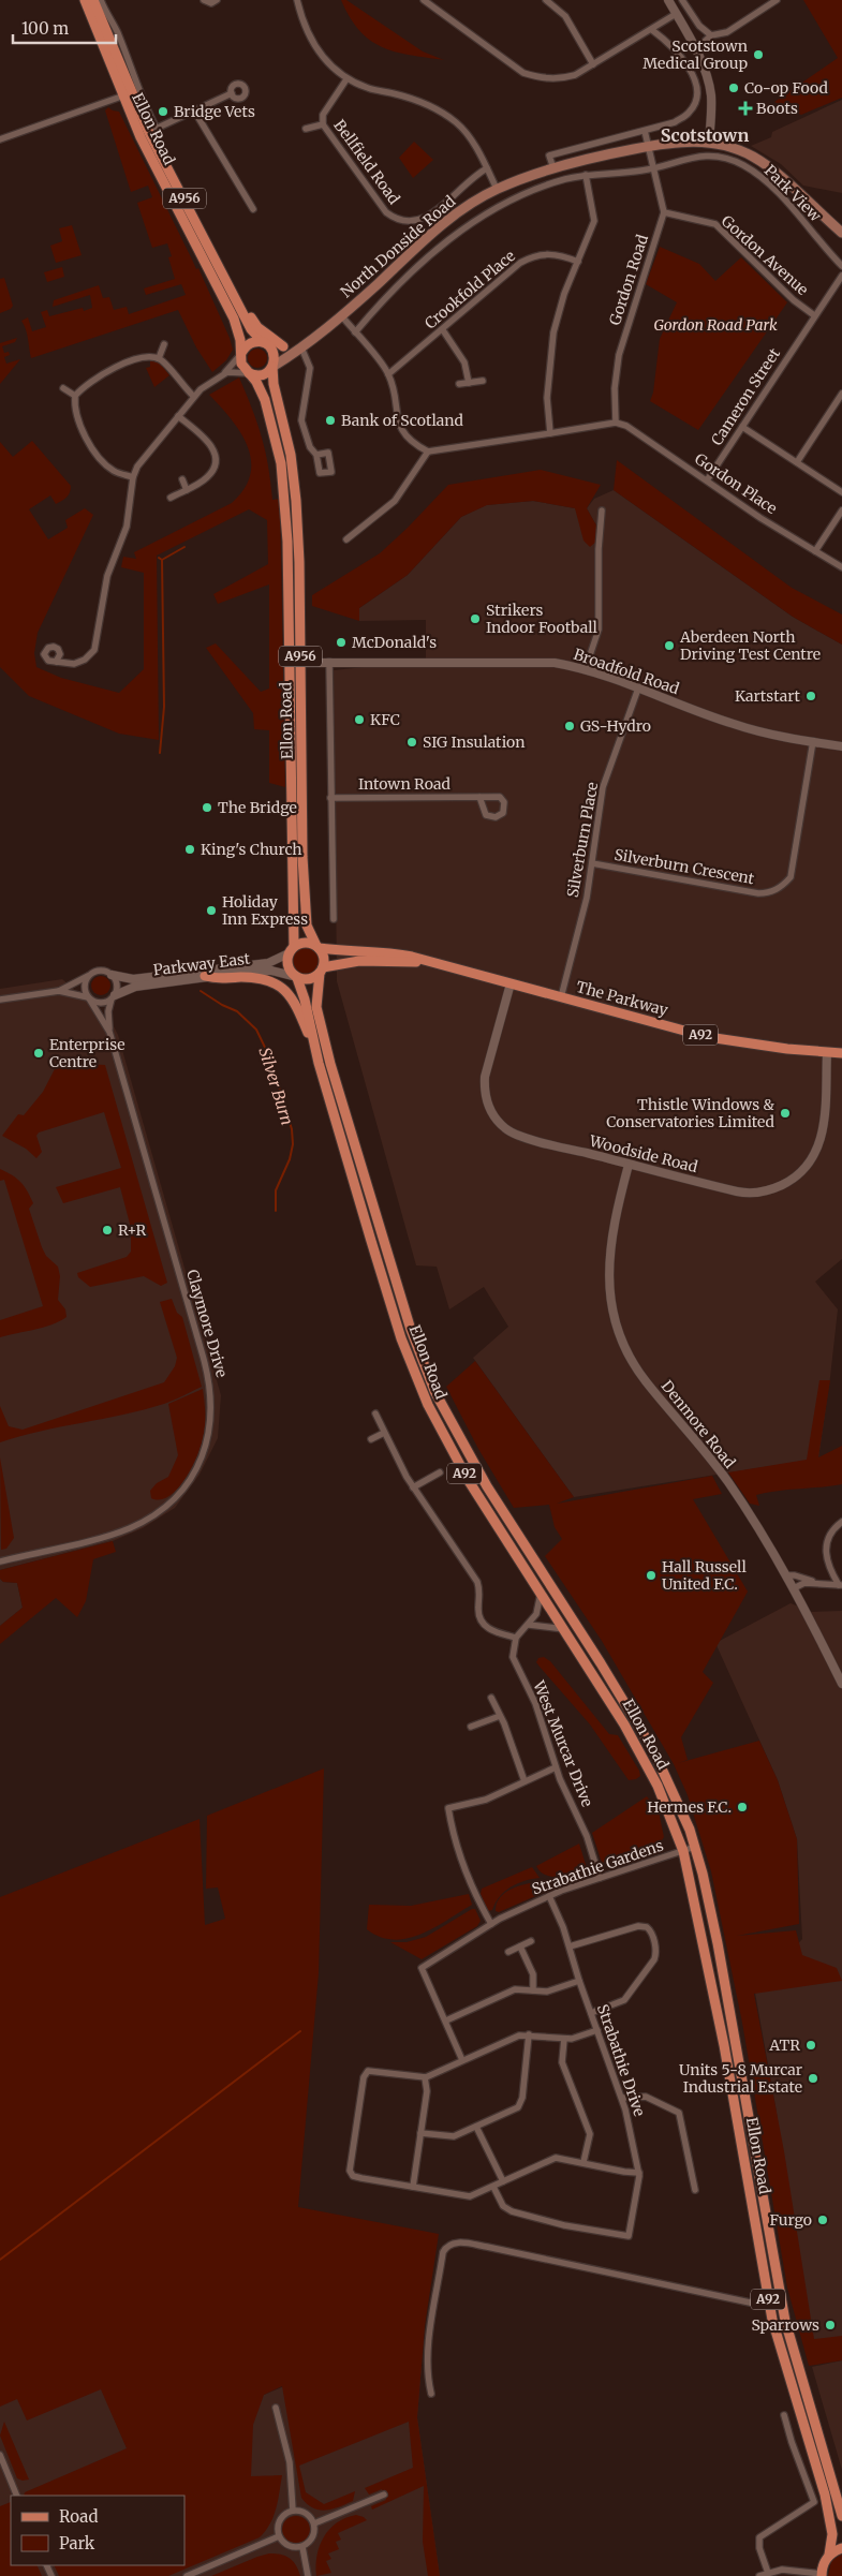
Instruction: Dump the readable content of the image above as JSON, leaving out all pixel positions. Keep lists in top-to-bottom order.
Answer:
{
  "streets": {
    "main road": [
      "Ellon Road",
      "A956",
      "North Donside Road",
      "The Parkway",
      "A92"
    ],
    "street": [
      "Bellfield Road",
      "Park View",
      "Gordon Avenue",
      "Gordon Road",
      "Crookfold Place",
      "Cameron Street",
      "Gordon Place",
      "Broadfold Road",
      "Intown Road",
      "Silverburn Place",
      "Silverburn Crescent",
      "Parkway East",
      "Woodside Road",
      "Claymore Drive",
      "Denmore Road",
      "West Murcar Drive",
      "Strabathie Gardens",
      "Strabathie Drive"
    ]
  },
  "crossings": [
    ["Ellon Road", "A956"],
    ["Ellon Road", "North Donside Road"],
    ["Ellon Road", "Broadfold Road"],
    ["Ellon Road", "Parkway East"],
    ["Ellon Road", "The Parkway"],
    ["Ellon Road", "A92"],
    ["Ellon Road", "Strabathie Gardens"],
    ["Park View", "North Donside Road"],
    ["A956", "North Donside Road"],
    ["Gordon Avenue", "Gordon Road"],
    ["Gordon Avenue", "Cameron Street"],
    ["Gordon Road", "Gordon Place"],
    ["Cameron Street", "Gordon Place"],
    ["Broadfold Road", "Silverburn Place"],
    ["Broadfold Road", "Silverburn Crescent"],
    ["Silverburn Place", "Silverburn Crescent"],
    ["Silverburn Place", "The Parkway"],
    ["Parkway East", "The Parkway"],
    ["Parkway East", "A92"],
    ["Parkway East", "Claymore Drive"],
    ["The Parkway", "A92"],
    ["The Parkway", "Woodside Road"],
    ["Woodside Road", "Denmore Road"],
    ["West Murcar Drive", "Strabathie Gardens"],
    ["Strabathie Gardens", "Strabathie Drive"]
  ],
  "districts": ["Scotstown"],
  "water": ["Silver Burn"],
  "parks": ["Gordon Road Park"],
  "places": {
    "other": [
      "Scotstown Medical Group",
      "Co-op Food",
      "Bridge Vets",
      "Bank of Scotland",
      "Strikers Indoor Football",
      "McDonald's",
      "Aberdeen North Driving Test Centre",
      "Kartstart",
      "KFC",
      "GS-Hydro",
      "SIG Insulation",
      "The Bridge",
      "King's Church",
      "Holiday Inn Express",
      "Enterprise Centre",
      "Thistle Windows & Conservatories Limited",
      "R+R",
      "Hall Russell United F.C.",
      "Hermes F.C.",
      "ATR",
      "Units 5-8 Murcar Industrial Estate",
      "Furgo",
      "Sparrows"
    ],
    "health": ["Boots"]
  },
  "legend": ["Road", "Park"],
  "scale_bar": "100 m"
}
